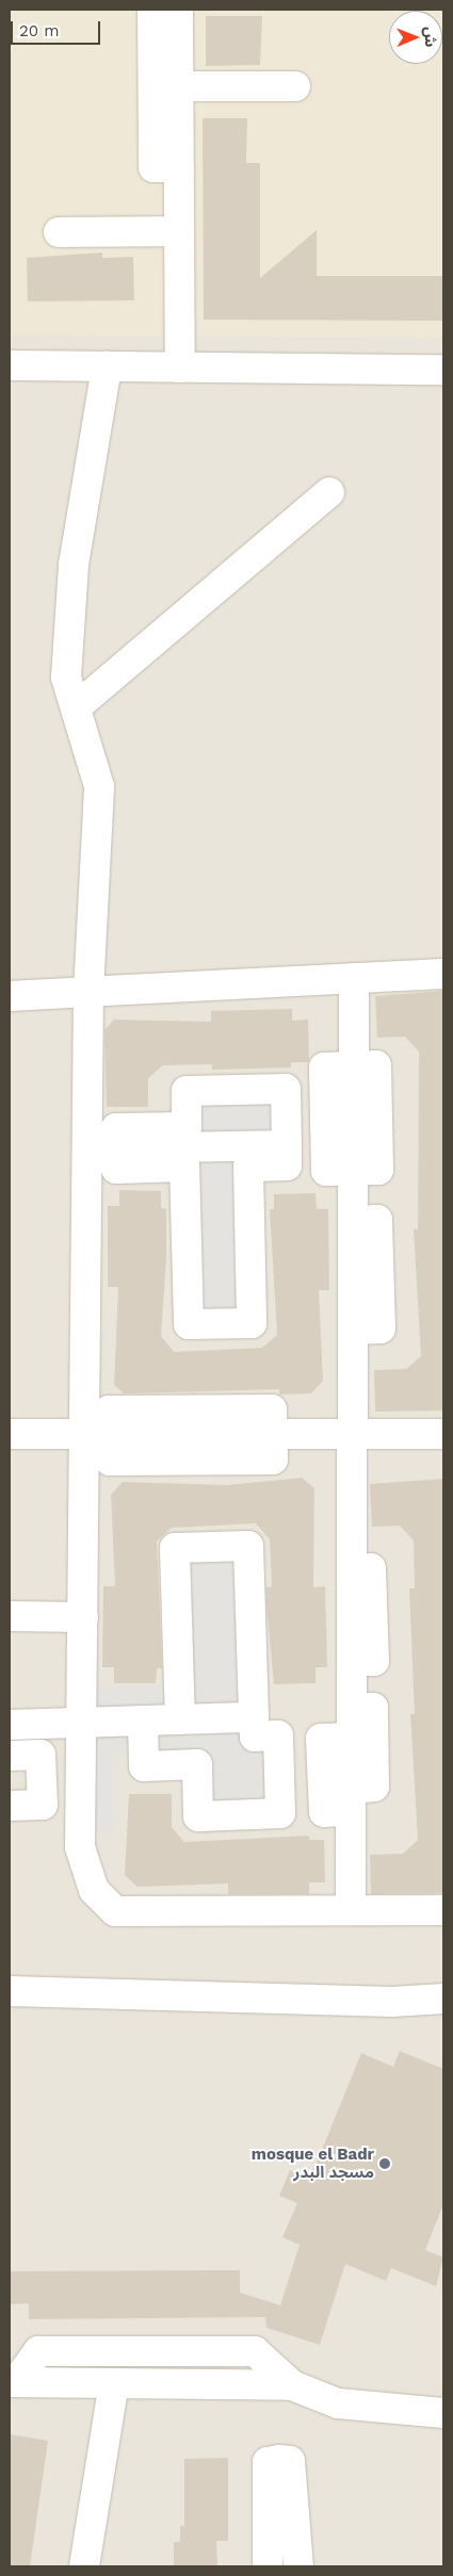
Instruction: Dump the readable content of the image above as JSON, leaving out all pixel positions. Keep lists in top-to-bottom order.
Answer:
{
  "places": ["mosque el Badr مسجد البدر"],
  "scale_bar": "20 m",
  "north": "right"
}
